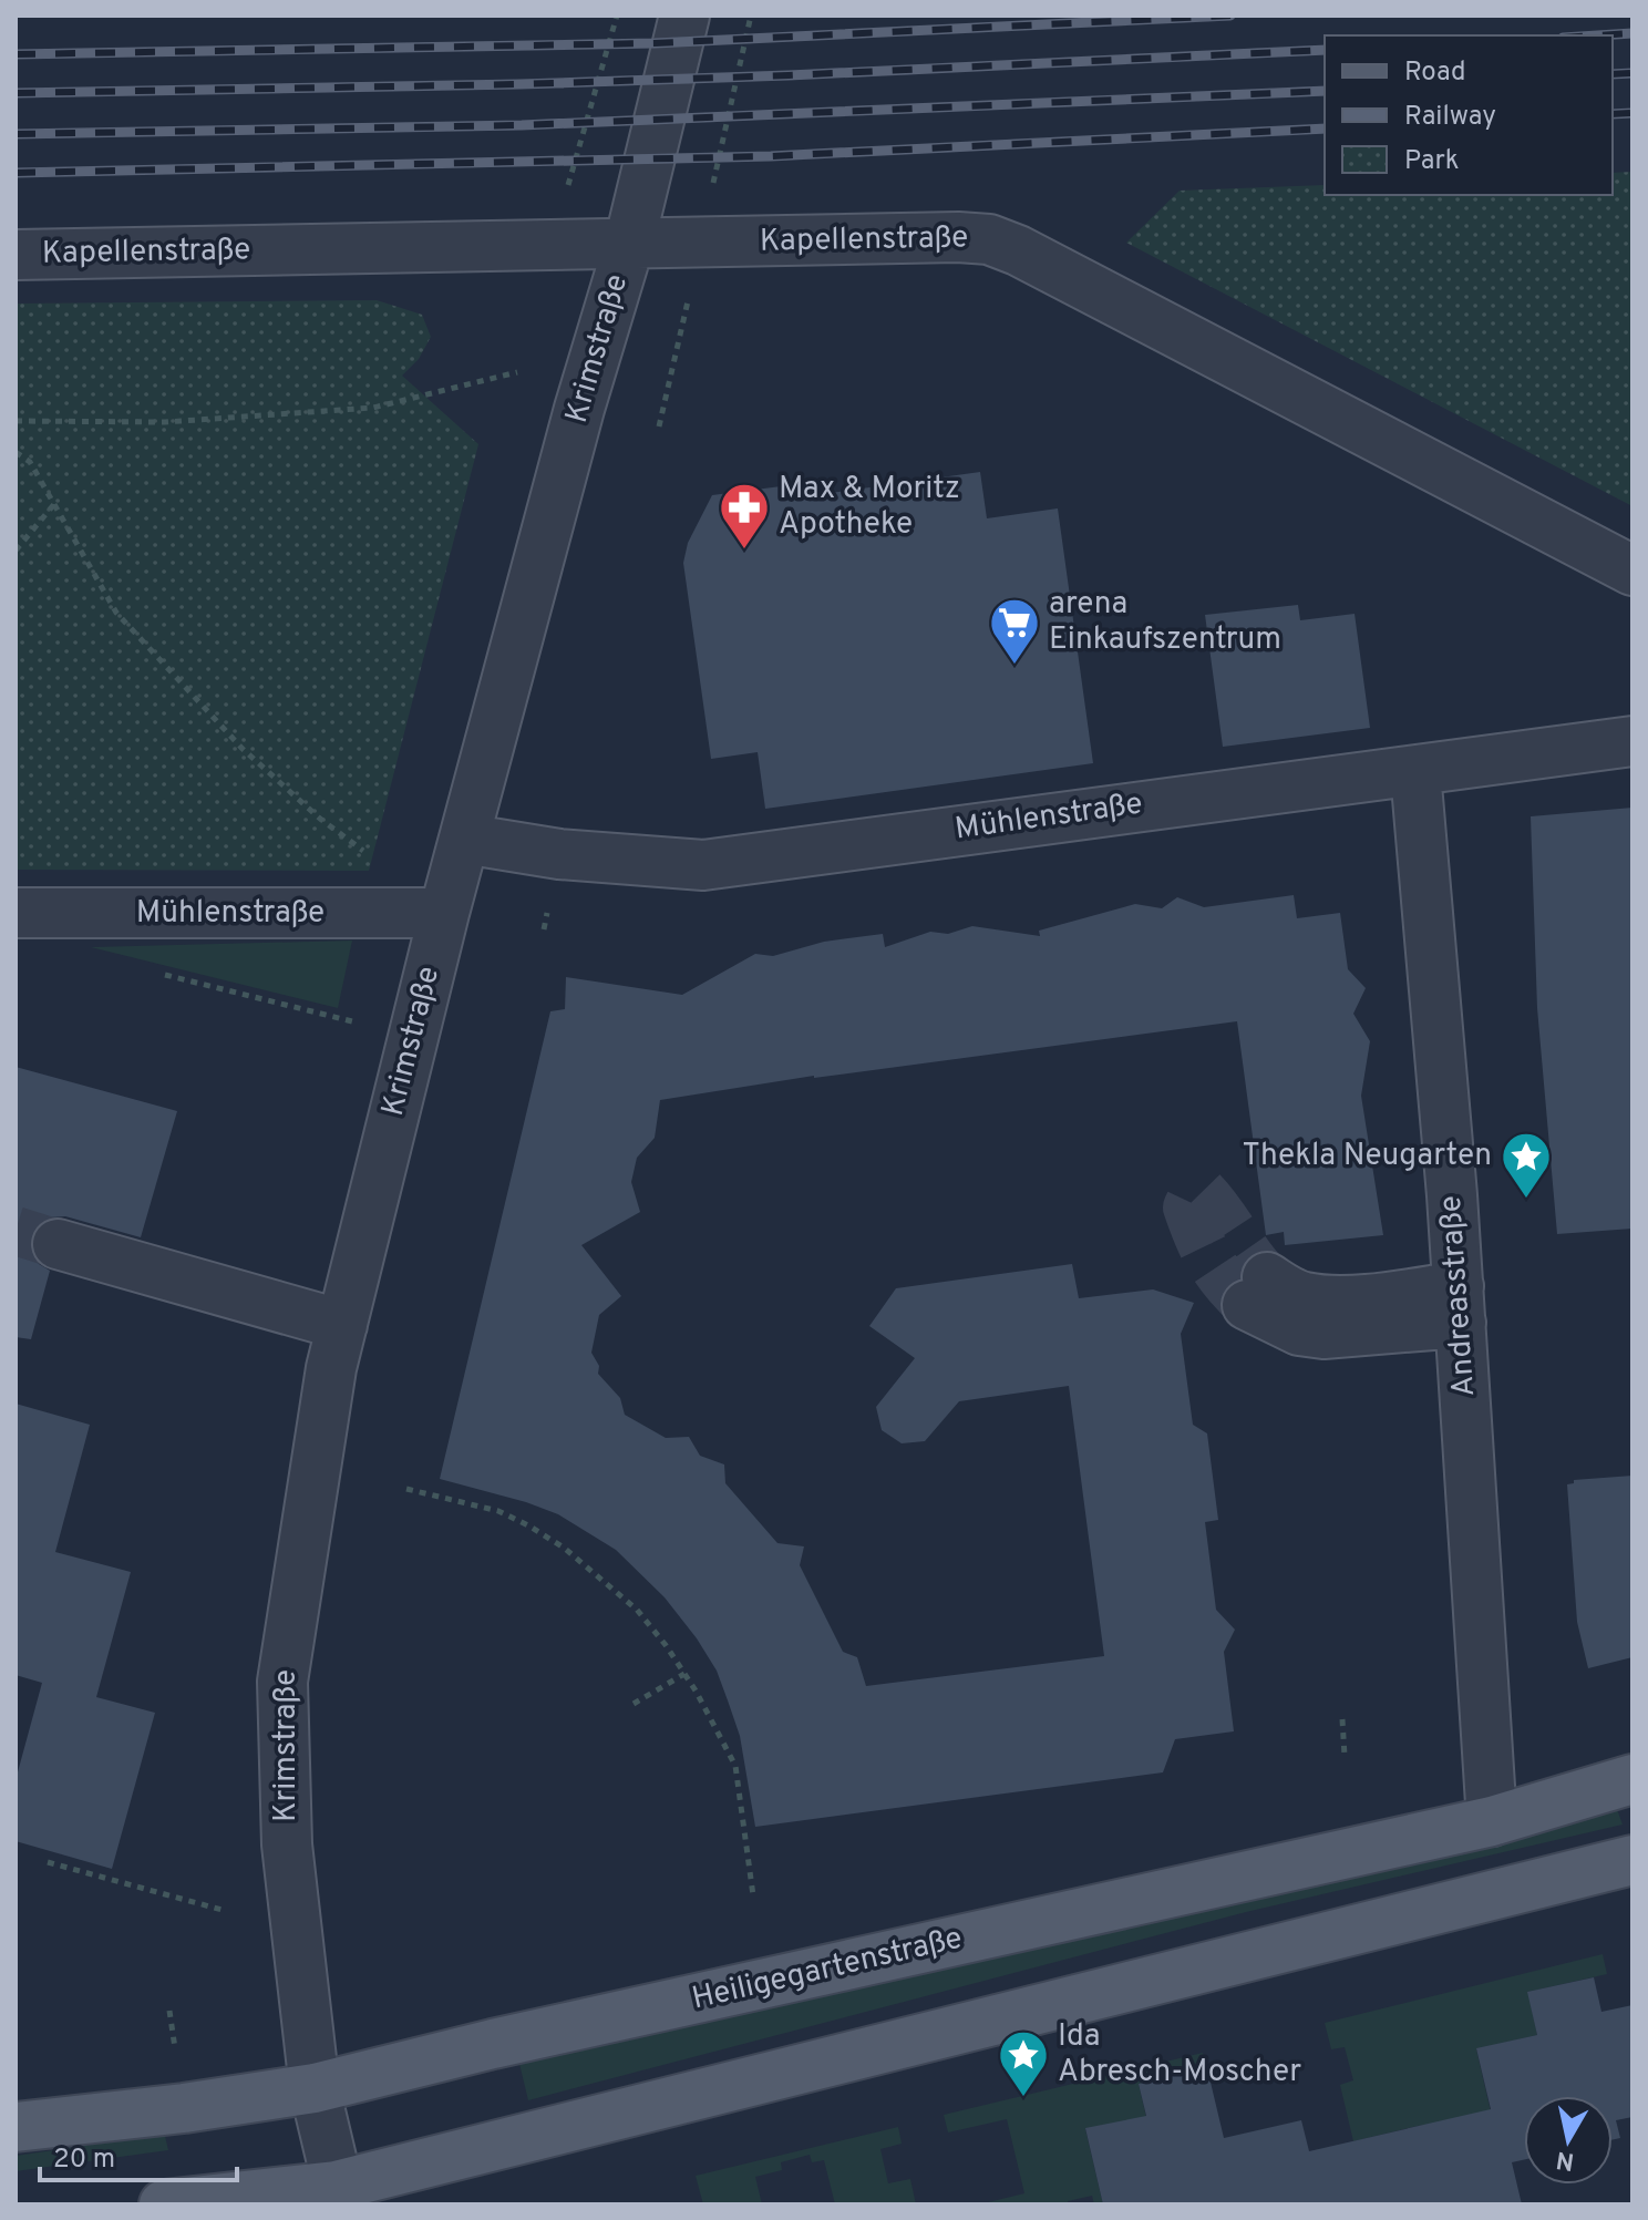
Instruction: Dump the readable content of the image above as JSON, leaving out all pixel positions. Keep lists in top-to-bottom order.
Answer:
{
  "streets": {
    "main road": ["Heiligegartenstraße"],
    "street": [
      "Kapellenstraße",
      "Krimstraße",
      "Mühlenstraße",
      "Andreasstraße"
    ]
  },
  "crossings": [
    ["Kapellenstraße", "Krimstraße"],
    ["Krimstraße", "Mühlenstraße"],
    ["Krimstraße", "Heiligegartenstraße"],
    ["Mühlenstraße", "Andreasstraße"],
    ["Andreasstraße", "Heiligegartenstraße"]
  ],
  "places": {
    "pharmacy": ["Max & Moritz Apotheke"],
    "supermarket": ["arena Einkaufszentrum"],
    "place": ["Thekla Neugarten", "Ida Abresch-Moscher"]
  },
  "legend": ["Road", "Railway", "Park"],
  "scale_bar": "20 m",
  "north": "bottom"
}
